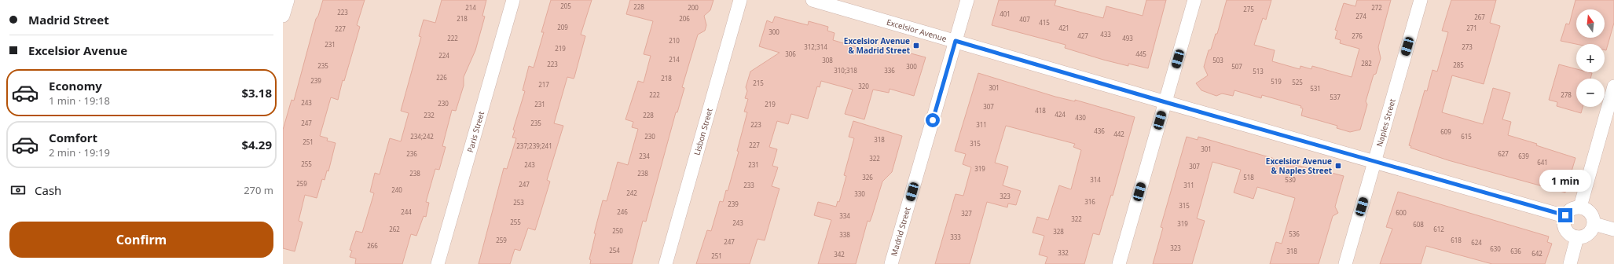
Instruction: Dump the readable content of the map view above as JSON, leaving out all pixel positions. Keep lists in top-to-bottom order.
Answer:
{
  "streets": {
    "street": [
      "Excelsior Avenue",
      "Naples Street",
      "Paris Street",
      "Lisbon Street",
      "Madrid Street"
    ]
  },
  "crossings": [
    ["Excelsior Avenue", "Naples Street"],
    ["Excelsior Avenue", "Madrid Street"]
  ],
  "places": {
    "transit": ["Excelsior Avenue & Madrid Street", "Excelsior Avenue & Naples Street"]
  },
  "house_numbers": [
    "205",
    "228",
    "214",
    "200",
    "272",
    "275",
    "223",
    "401",
    "274",
    "267",
    "218",
    "206",
    "407",
    "415",
    "209",
    "421",
    "271",
    "227",
    "300",
    "433",
    "427",
    "276",
    "222",
    "493",
    "210",
    "231",
    "312;314",
    "273",
    "219",
    "306",
    "445",
    "224",
    "214",
    "308",
    "503",
    "282",
    "223",
    "285",
    "235",
    "300",
    "507",
    "310;318",
    "336",
    "513",
    "226",
    "218",
    "239",
    "519",
    "525",
    "215",
    "217",
    "320",
    "301",
    "531",
    "222",
    "278",
    "537",
    "243",
    "230",
    "231",
    "219",
    "307",
    "418",
    "424",
    "232",
    "228",
    "430",
    "247",
    "235",
    "223",
    "311",
    "436",
    "609",
    "442",
    "234;242",
    "230",
    "615",
    "318",
    "251",
    "315",
    "227",
    "237;239;241",
    "301",
    "236",
    "627",
    "234",
    "639",
    "322",
    "641",
    "255",
    "243",
    "231",
    "307",
    "319",
    "238",
    "238",
    "326",
    "518",
    "314",
    "530",
    "259",
    "247",
    "233",
    "311",
    "240",
    "242",
    "330",
    "323",
    "316",
    "253",
    "239",
    "315",
    "244",
    "246",
    "600",
    "327",
    "334",
    "322",
    "255",
    "243",
    "319",
    "608",
    "262",
    "612",
    "250",
    "328",
    "536",
    "338",
    "333",
    "259",
    "618",
    "247",
    "624",
    "266",
    "323",
    "630",
    "254",
    "318",
    "636",
    "332",
    "642",
    "342",
    "251"
  ],
  "north": "top",
  "page": {
    "banner": ["Madrid Street", "Excelsior Avenue"],
    "map_buttons": ["+", "−"],
    "list": [
      {
        "name": "Economy",
        "note": "1 min · 19:18",
        "value": "$3.18"
      },
      {
        "name": "Comfort",
        "note": "2 min · 19:19",
        "value": "$4.29"
      }
    ],
    "bubble": "1 min",
    "pay": ["Cash", "270 m"],
    "buttons": "Confirm"
  }
}
